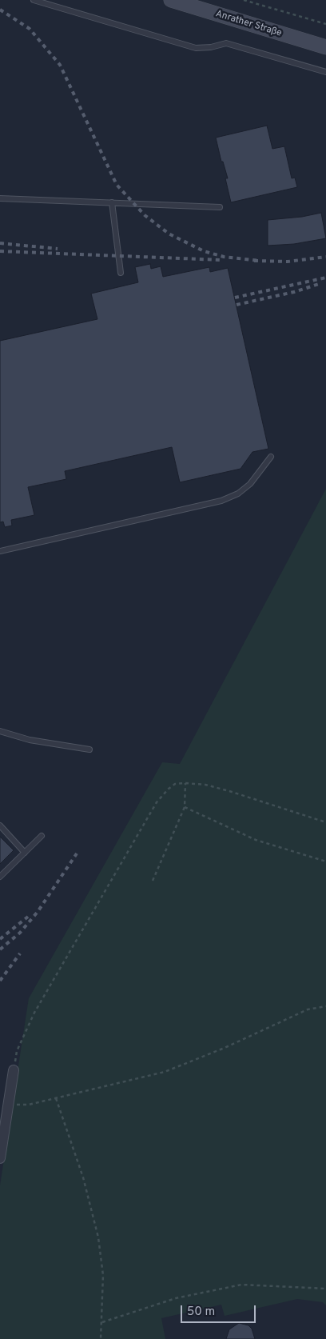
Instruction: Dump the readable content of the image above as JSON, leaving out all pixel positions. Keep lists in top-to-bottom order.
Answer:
{
  "streets": {
    "main road": ["Anrather Straße"]
  },
  "scale_bar": "50 m"
}
